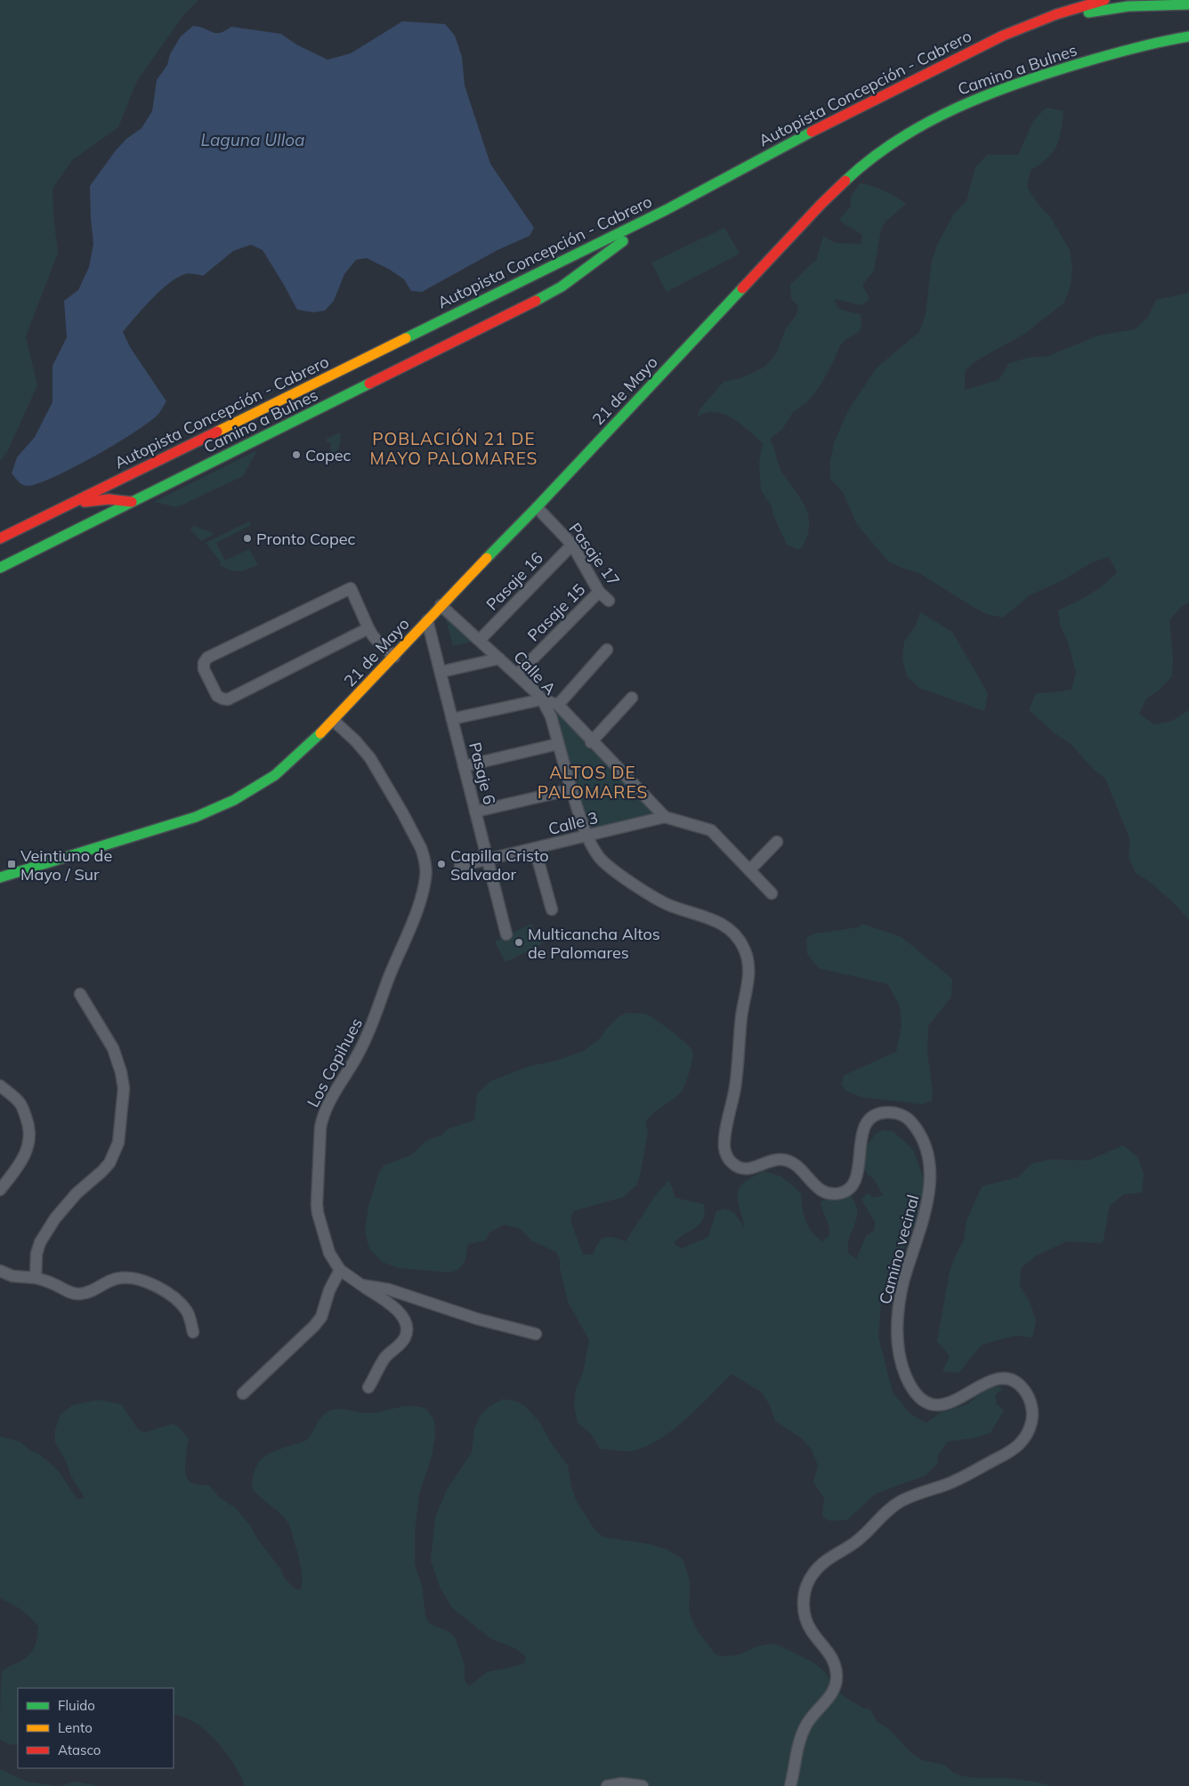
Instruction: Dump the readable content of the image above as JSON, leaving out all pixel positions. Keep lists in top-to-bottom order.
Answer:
{
  "streets": {
    "main road": ["Camino a Bulnes", "Autopista Concepción - Cabrero", "21 de Mayo"],
    "street": [
      "Pasaje 17",
      "Pasaje 16",
      "Pasaje 15",
      "Calle A",
      "Pasaje 6",
      "Calle 3",
      "Los Copihues",
      "Camino vecinal"
    ]
  },
  "crossings": [
    ["Camino a Bulnes", "Autopista Concepción - Cabrero"],
    ["Camino a Bulnes", "21 de Mayo"],
    ["21 de Mayo", "Pasaje 17"],
    ["21 de Mayo", "Calle A"],
    ["21 de Mayo", "Pasaje 6"],
    ["21 de Mayo", "Los Copihues"],
    ["Pasaje 17", "Pasaje 16"],
    ["Pasaje 17", "Pasaje 15"],
    ["Pasaje 16", "Calle A"],
    ["Pasaje 15", "Calle A"],
    ["Calle A", "Calle 3"],
    ["Calle A", "Camino vecinal"],
    ["Pasaje 6", "Calle 3"],
    ["Calle 3", "Camino vecinal"]
  ],
  "districts": ["POBLACIÓN 21 DE MAYO PALOMARES", "ALTOS DE PALOMARES"],
  "water": ["Laguna Ulloa"],
  "places": {
    "other": [
      "Copec",
      "Pronto Copec",
      "Capilla Cristo Salvador",
      "Multicancha Altos de Palomares"
    ],
    "transit": ["Veintiuno de Mayo / Sur"]
  },
  "legend": ["Fluido", "Lento", "Atasco"]
}
